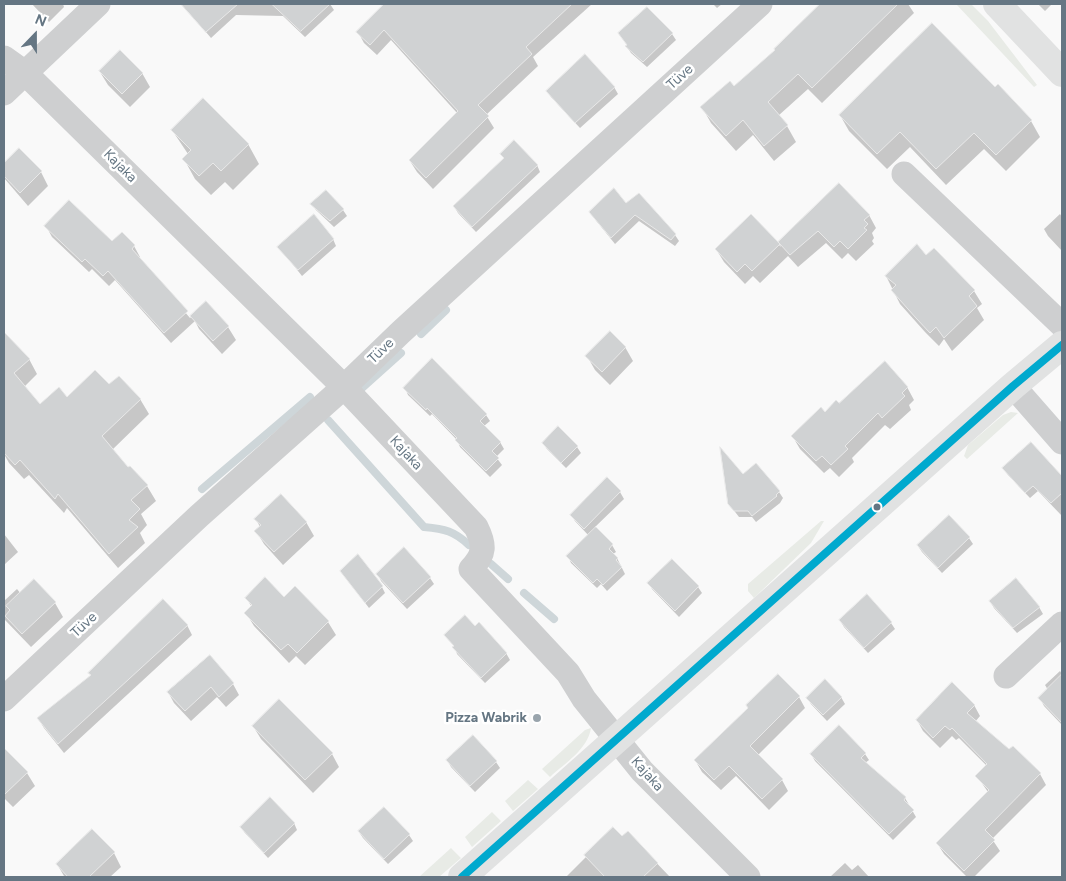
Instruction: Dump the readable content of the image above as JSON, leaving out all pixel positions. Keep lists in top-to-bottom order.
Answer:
{
  "streets": {
    "street": ["Tüve", "Kajaka"]
  },
  "crossings": [
    ["Tüve", "Kajaka"]
  ],
  "places": ["Pizza Wabrik"],
  "north": "top"
}
